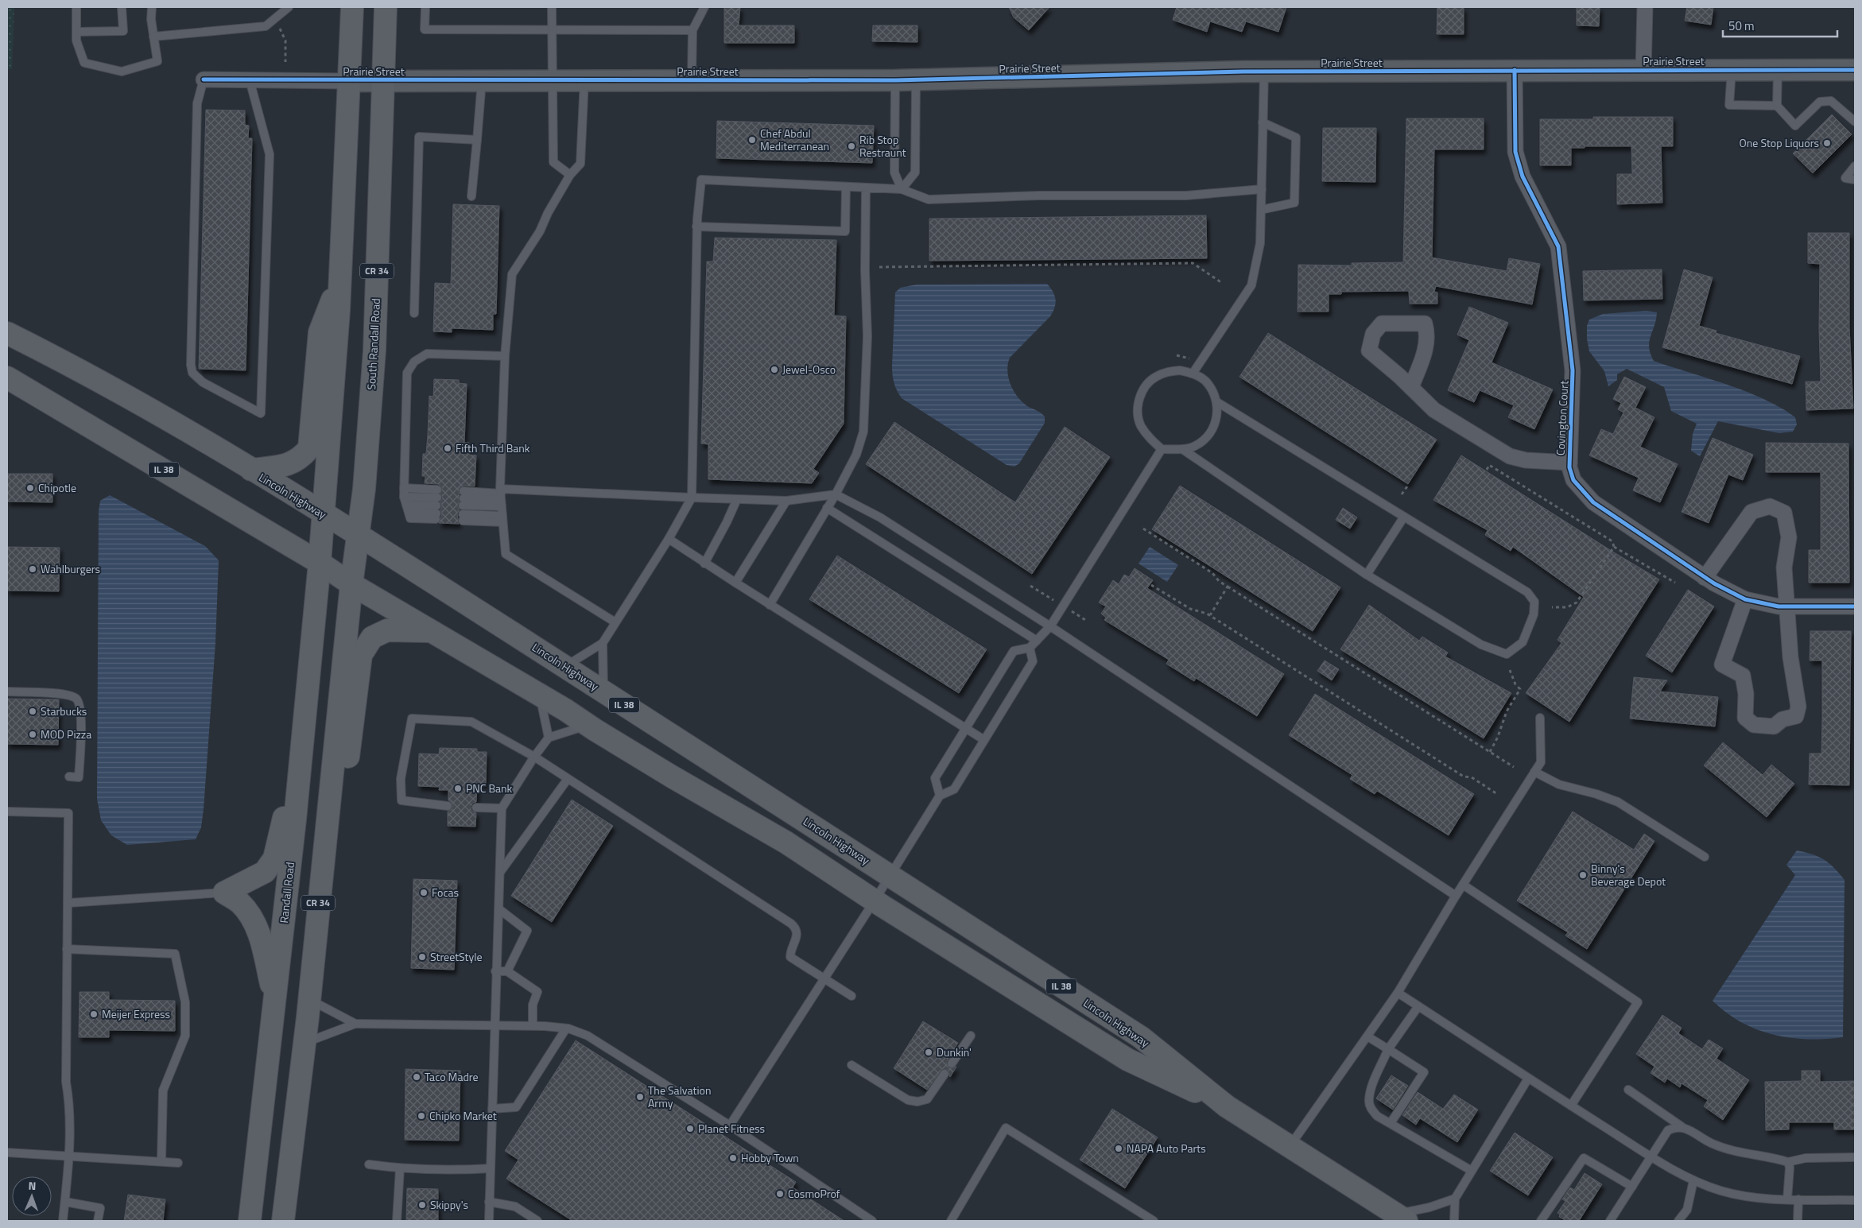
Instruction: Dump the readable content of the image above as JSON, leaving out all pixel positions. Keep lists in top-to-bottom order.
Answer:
{
  "streets": {
    "main road": [
      "CR 34",
      "South Randall Road",
      "IL 38",
      "Lincoln Highway",
      "Randall Road"
    ],
    "street": ["Prairie Street", "Covington Court"]
  },
  "crossings": [
    ["Prairie Street", "CR 34"],
    ["Prairie Street", "South Randall Road"],
    ["Prairie Street", "Covington Court"],
    ["CR 34", "South Randall Road"],
    ["CR 34", "Lincoln Highway"],
    ["CR 34", "Randall Road"],
    ["South Randall Road", "Lincoln Highway"],
    ["Lincoln Highway", "Randall Road"]
  ],
  "places": [
    "Chef Abdul Mediterranean",
    "One Stop Liquors",
    "Rib Stop Restraunt",
    "Jewel-Osco",
    "Fifth Third Bank",
    "Chipotle",
    "Wahlburgers",
    "Starbucks",
    "MOD Pizza",
    "PNC Bank",
    "Binny's Beverage Depot",
    "Focas",
    "StreetStyle",
    "Meijer Express",
    "Dunkin'",
    "Taco Madre",
    "The Salvation Army",
    "Chipko Market",
    "Planet Fitness",
    "NAPA Auto Parts",
    "Hobby Town",
    "CosmoProf",
    "Skippy's"
  ],
  "scale_bar": "50 m",
  "north": "top"
}
